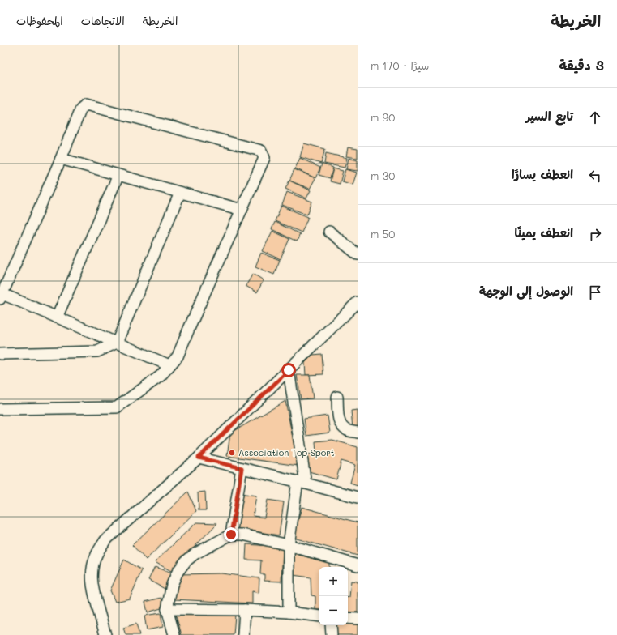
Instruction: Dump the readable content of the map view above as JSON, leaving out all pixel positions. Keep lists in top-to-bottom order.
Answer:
{
  "places": ["Association Top Sport"],
  "page": {
    "header": "الخريطة",
    "nav": ["الخريطة", "الاتجاهات", "المحفوظات"],
    "heading": ["3 دقيقة", "سيرًا · 170 m"],
    "list": [
      ["تابع السير", "90 m"],
      ["انعطف يسارًا", "30 m"],
      ["انعطف يمينًا", "50 m"],
      "الوصول إلى الوجهة"
    ],
    "map_buttons": ["+", "−"]
  }
}
